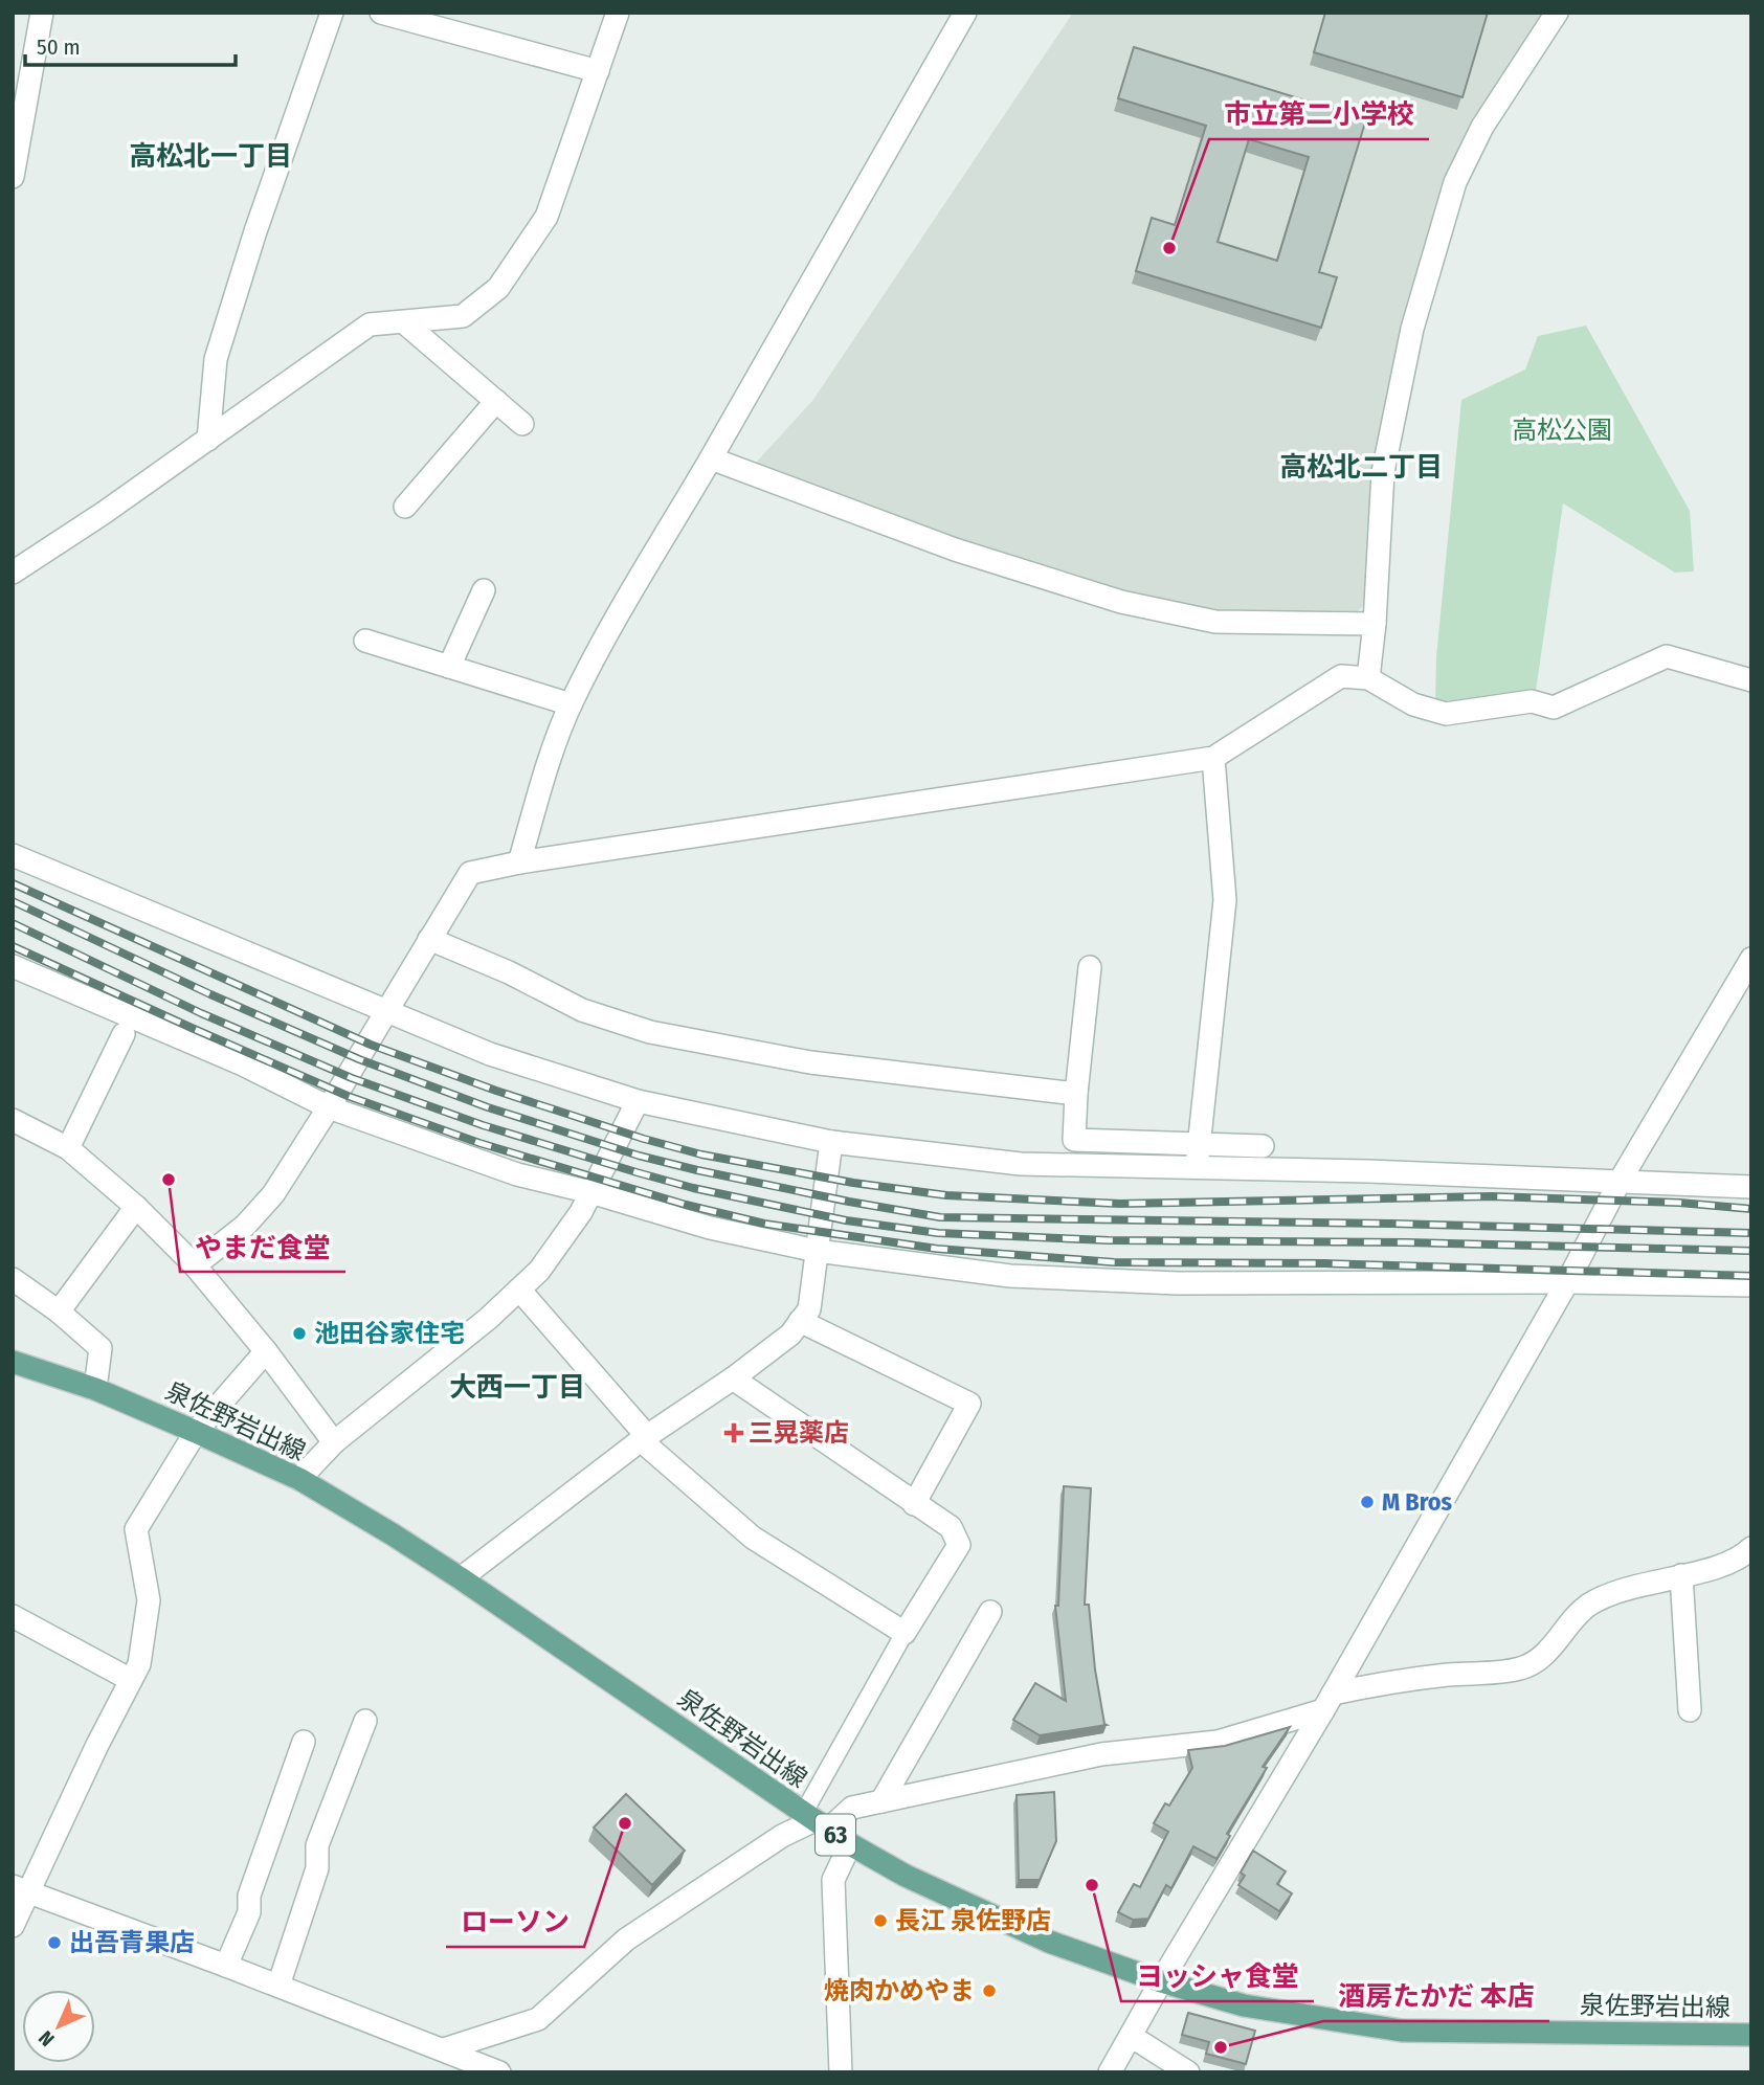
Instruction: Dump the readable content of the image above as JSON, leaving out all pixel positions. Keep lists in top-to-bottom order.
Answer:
{
  "streets": {
    "main road": ["泉佐野岩出線", "63"]
  },
  "districts": ["高松北一丁目", "高松北二丁目", "大西一丁目"],
  "parks": ["高松公園"],
  "places": {
    "other": [
      "市立第二小学校",
      "やまだ食堂",
      "池田谷家住宅",
      "M Bros",
      "ローソン",
      "ヨッシャ食堂",
      "長江 泉佐野店",
      "出吾青果店",
      "焼肉かめやま",
      "酒房たかだ 本店"
    ],
    "health": ["三晃薬店"]
  },
  "scale_bar": "50 m",
  "north": "bottom left"
}
